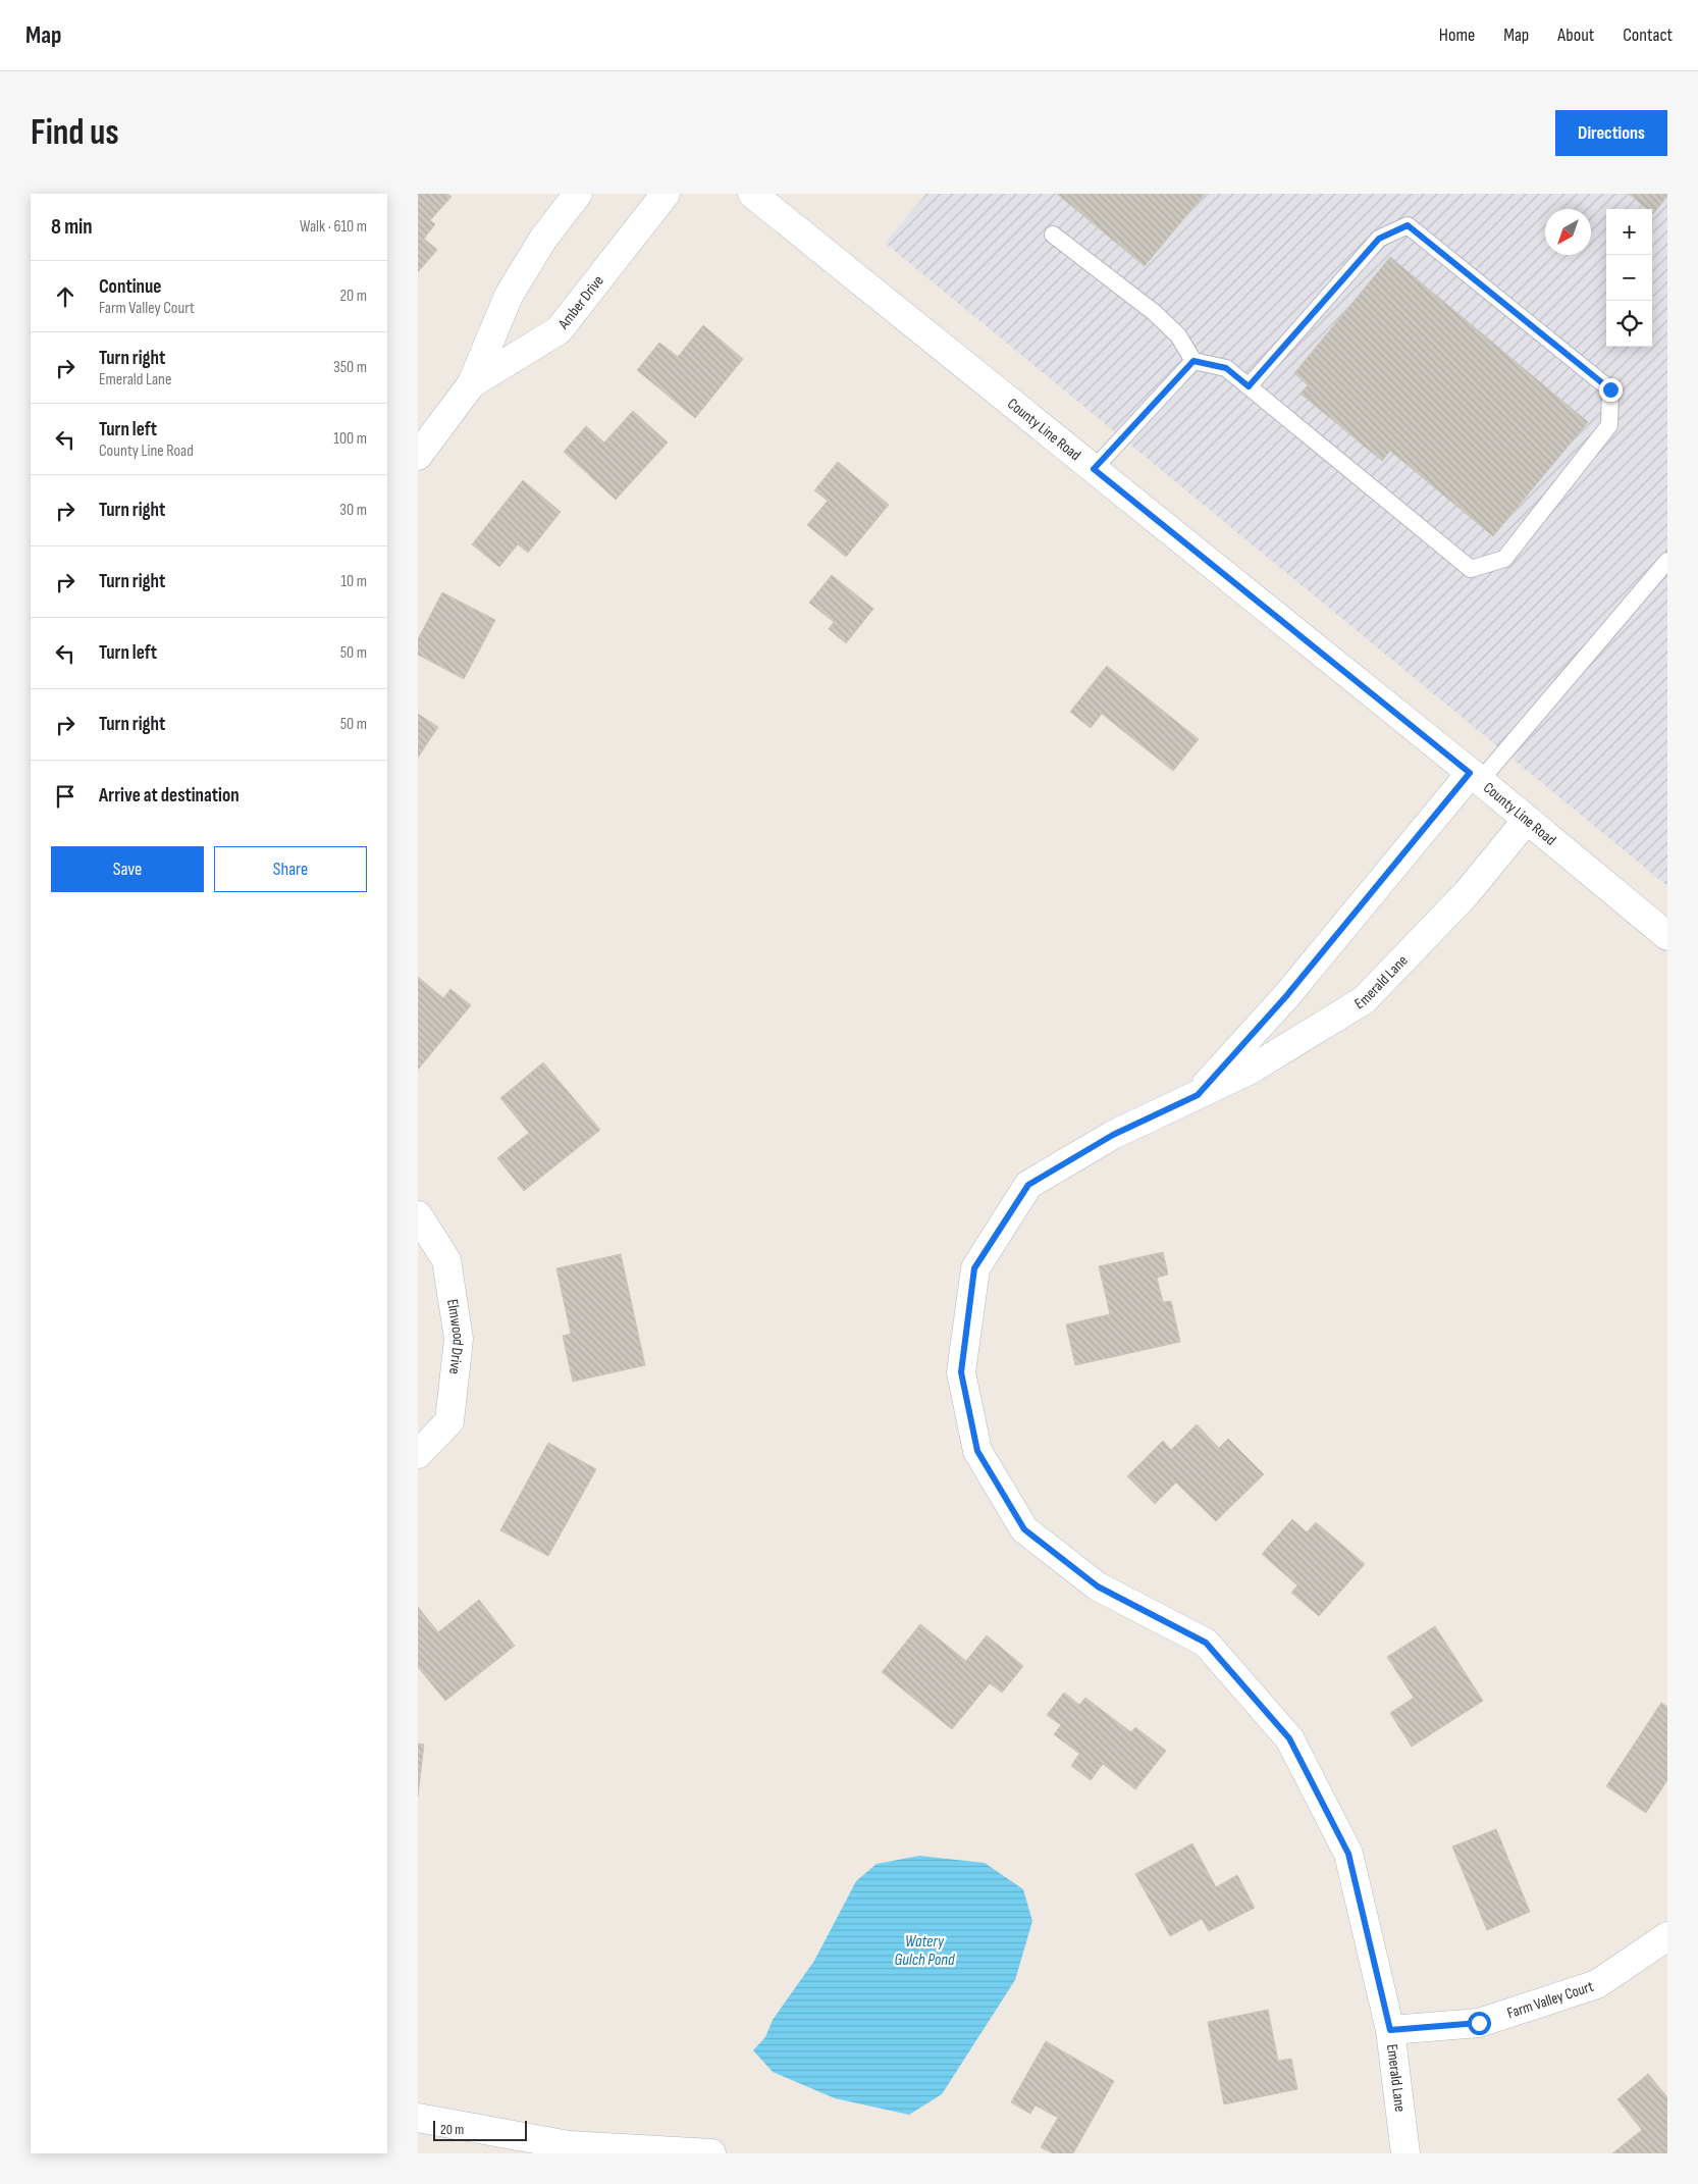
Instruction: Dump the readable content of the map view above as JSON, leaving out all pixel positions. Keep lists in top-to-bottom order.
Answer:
{
  "streets": {
    "street": [
      "Amber Drive",
      "County Line Road",
      "Emerald Lane",
      "Elmwood Drive",
      "Farm Valley Court"
    ]
  },
  "crossings": [
    ["County Line Road", "Emerald Lane"],
    ["Emerald Lane", "Farm Valley Court"]
  ],
  "water": ["Watery Gulch Pond"],
  "scale_bar": "20 m",
  "north": "bottom left",
  "page": {
    "header": "Map",
    "nav": [
      "Home",
      "Map",
      "About",
      "Contact"
    ],
    "buttons": [
      "Directions",
      ["Save", "Share"]
    ],
    "title": "Find us",
    "heading": ["8 min", "Walk · 610 m"],
    "map_buttons": ["+", "−"],
    "list": [
      ["Continue", "Farm Valley Court", "20 m"],
      ["Turn right", "Emerald Lane", "350 m"],
      ["Turn left", "County Line Road", "100 m"],
      ["Turn right", "30 m"],
      ["Turn right", "10 m"],
      ["Turn left", "50 m"],
      ["Turn right", "50 m"],
      "Arrive at destination"
    ],
    "scale": "20 m"
  }
}
